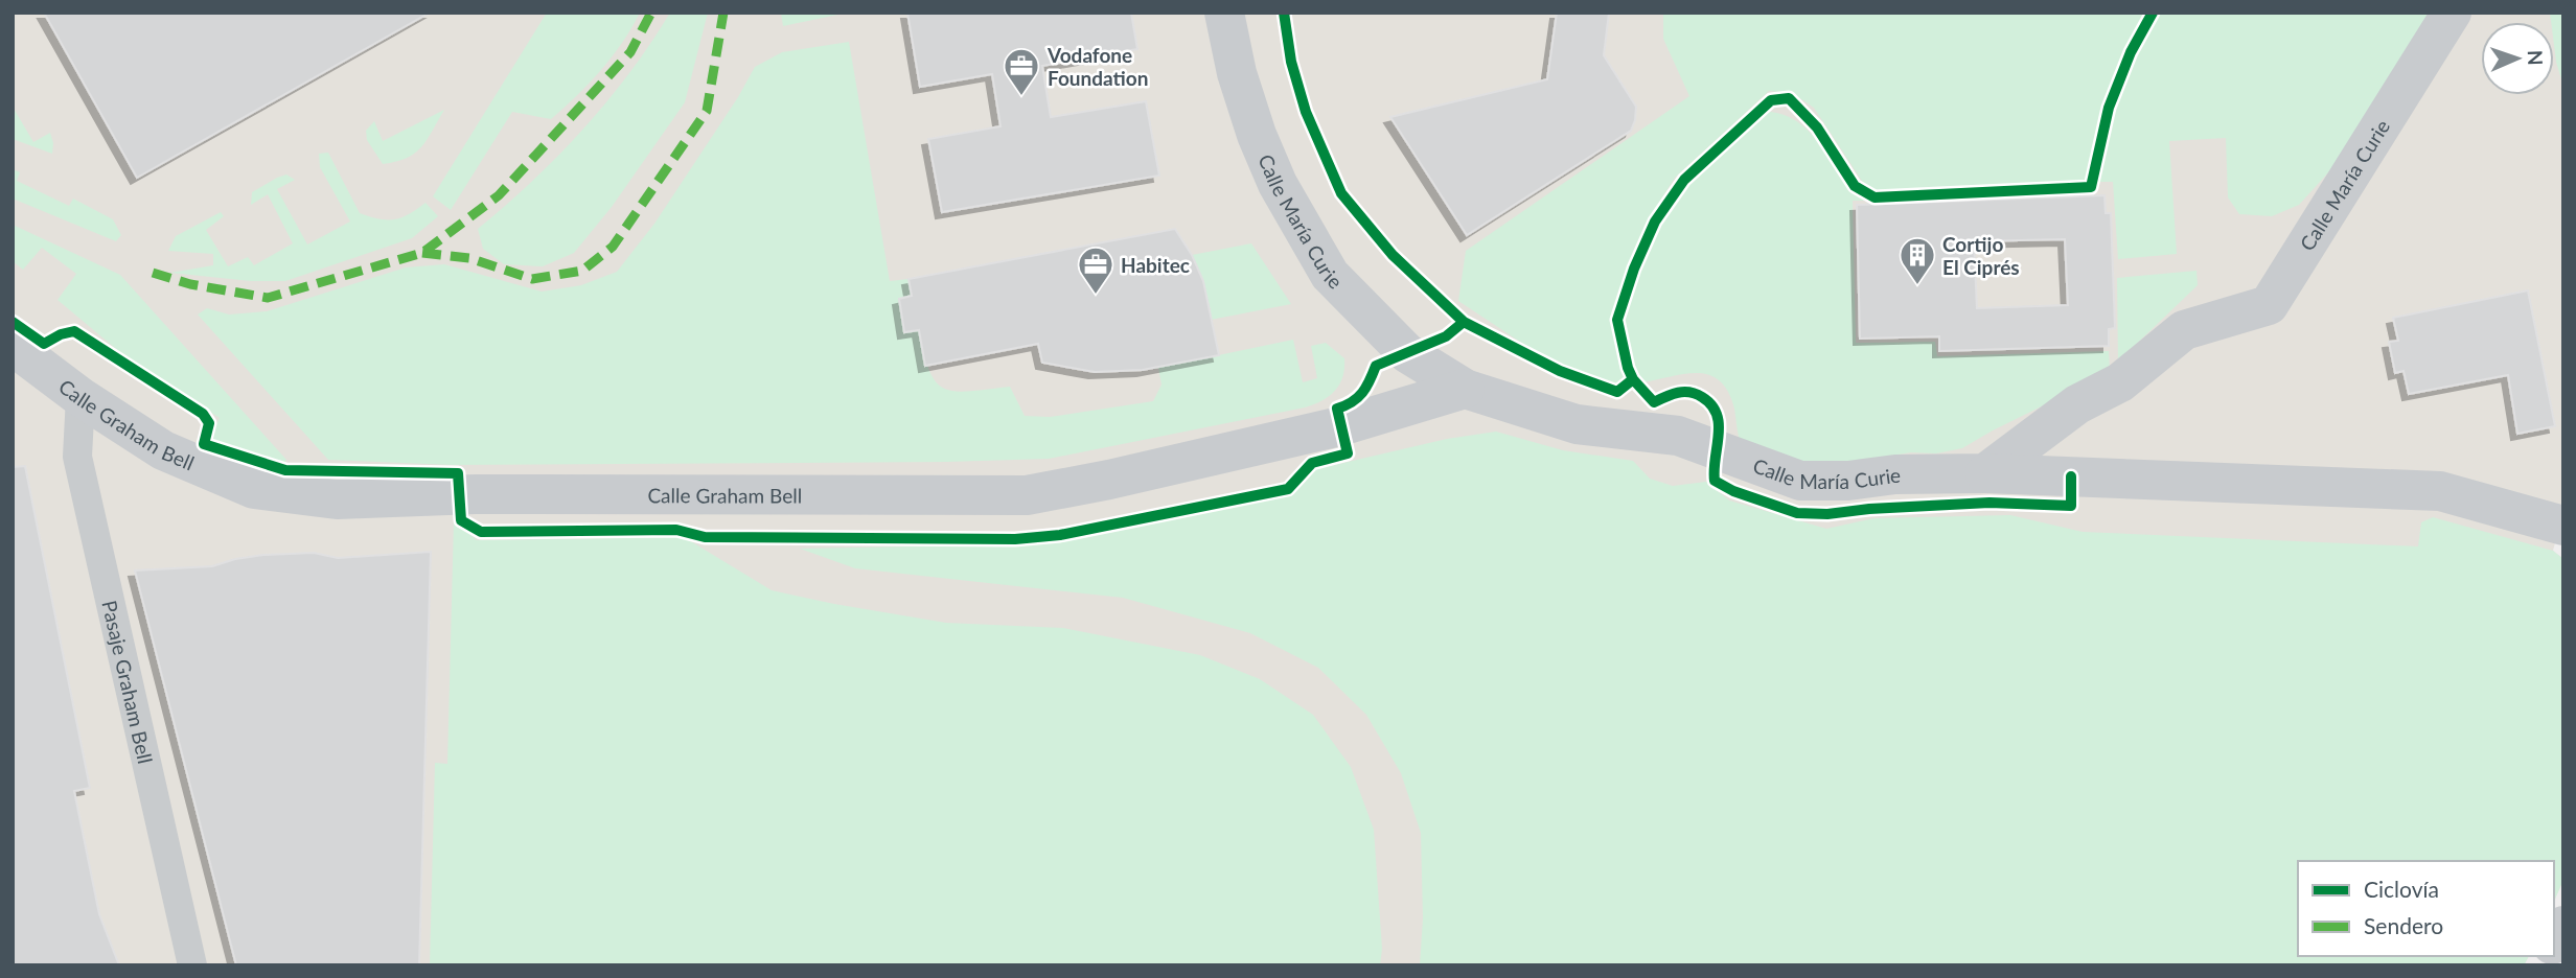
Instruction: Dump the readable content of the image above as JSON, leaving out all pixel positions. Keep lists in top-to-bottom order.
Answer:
{
  "streets": {
    "street": ["Calle María Curie", "Calle Graham Bell", "Pasaje Graham Bell"]
  },
  "crossings": [
    ["Calle María Curie", "Calle Graham Bell"],
    ["Calle Graham Bell", "Pasaje Graham Bell"]
  ],
  "places": {
    "office": ["Vodafone Foundation", "Habitec"],
    "building": ["Cortijo El Ciprés"]
  },
  "legend": ["Ciclovía", "Sendero"],
  "north": "right"
}
